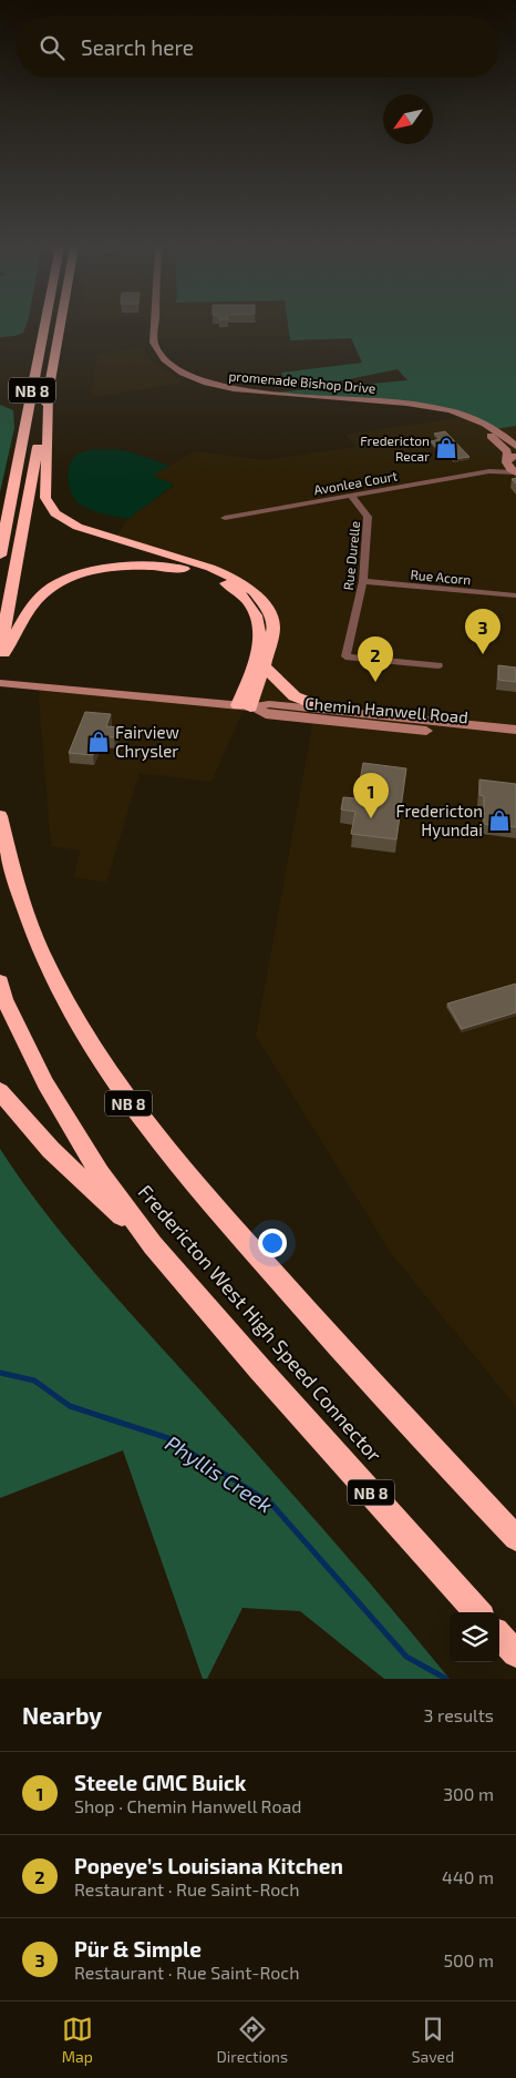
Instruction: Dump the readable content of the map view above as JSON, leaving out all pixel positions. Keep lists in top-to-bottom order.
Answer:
{
  "streets": {
    "highway": ["NB 8", "Fredericton West High Speed Connector"],
    "street": [
      "promenade Bishop Drive",
      "Avonlea Court",
      "Rue Durelle",
      "Rue Acorn",
      "Chemin Hanwell Road"
    ]
  },
  "crossings": [
    ["Avonlea Court", "Rue Durelle"],
    ["Rue Durelle", "Rue Acorn"]
  ],
  "water": ["Phyllis Creek"],
  "places": {
    "shop": ["Fredericton Recar", "Fairview Chrysler", "Fredericton Hyundai"]
  },
  "north": "bottom left",
  "page": {
    "search": "Search here",
    "pins": ["3", "2", "1"],
    "heading": ["Nearby", "3 results"],
    "list": [
      {
        "mark": "1",
        "name": "Steele GMC Buick",
        "note": "Shop · Chemin Hanwell Road",
        "value": "300 m"
      },
      {
        "mark": "2",
        "name": "Popeye’s Louisiana Kitchen",
        "note": "Restaurant · Rue Saint-Roch",
        "value": "440 m"
      },
      {
        "mark": "3",
        "name": "Pür & Simple",
        "note": "Restaurant · Rue Saint-Roch",
        "value": "500 m"
      }
    ],
    "nav": ["Map", "Directions", "Saved"]
  }
}
